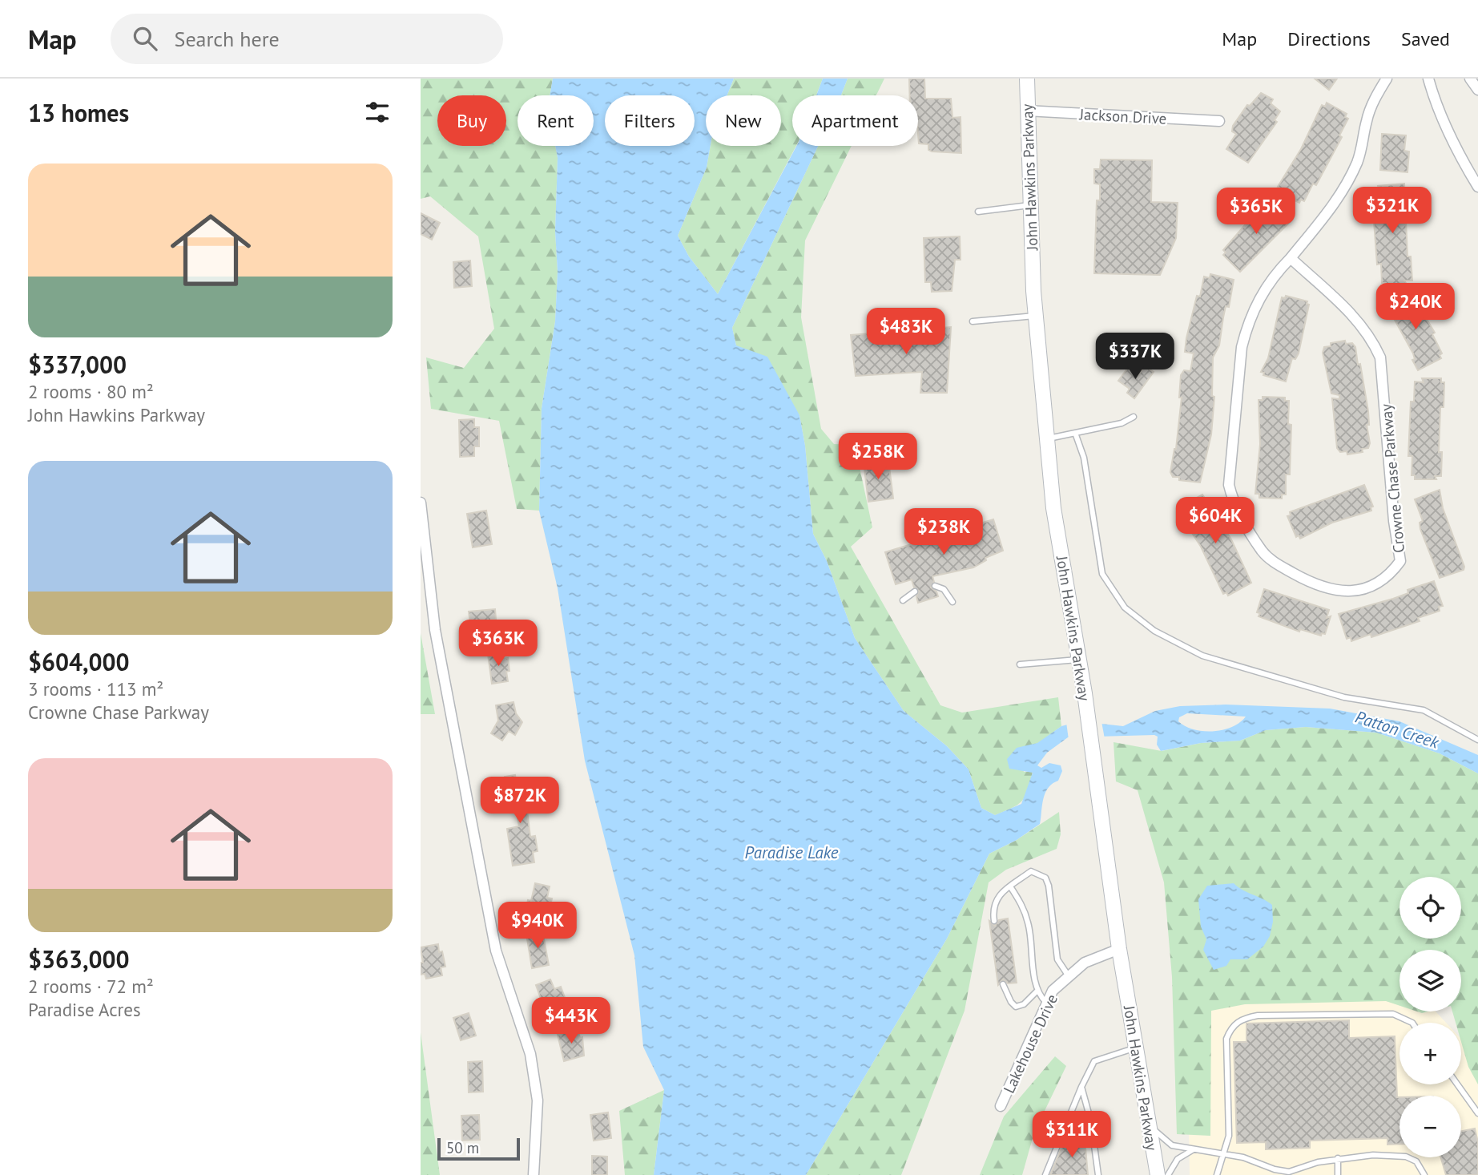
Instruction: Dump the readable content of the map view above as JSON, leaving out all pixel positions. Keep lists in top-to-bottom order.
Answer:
{
  "streets": {
    "main road": ["John Hawkins Parkway"],
    "street": ["Jackson Drive", "Crowne Chase Parkway", "Lakehouse Drive"]
  },
  "crossings": [
    ["Jackson Drive", "John Hawkins Parkway"],
    ["John Hawkins Parkway", "Lakehouse Drive"]
  ],
  "water": ["Patton Creek", "Paradise Lake"],
  "scale_bar": "50 m",
  "page": {
    "header": "Map",
    "search": "Search here",
    "nav": ["Map", "Directions", "Saved"],
    "heading": "13 homes",
    "chip": [
      "Buy",
      "Rent",
      "Filters",
      "New",
      "Apartment"
    ],
    "list": [
      {
        "name": "$337,000",
        "note": "2 rooms · 80 m² · John Hawkins Parkway"
      },
      {
        "name": "$604,000",
        "note": "3 rooms · 113 m² · Crowne Chase Parkway"
      },
      {
        "name": "$363,000",
        "note": "2 rooms · 72 m² · Paradise Acres"
      }
    ],
    "price": [
      "$321K",
      "$365K",
      "$240K",
      "$483K",
      "$337K",
      "$258K",
      "$604K",
      "$238K",
      "$363K",
      "$872K",
      "$940K",
      "$443K",
      "$311K"
    ],
    "map_buttons": ["+", "−"],
    "scale": "50 m"
  }
}
